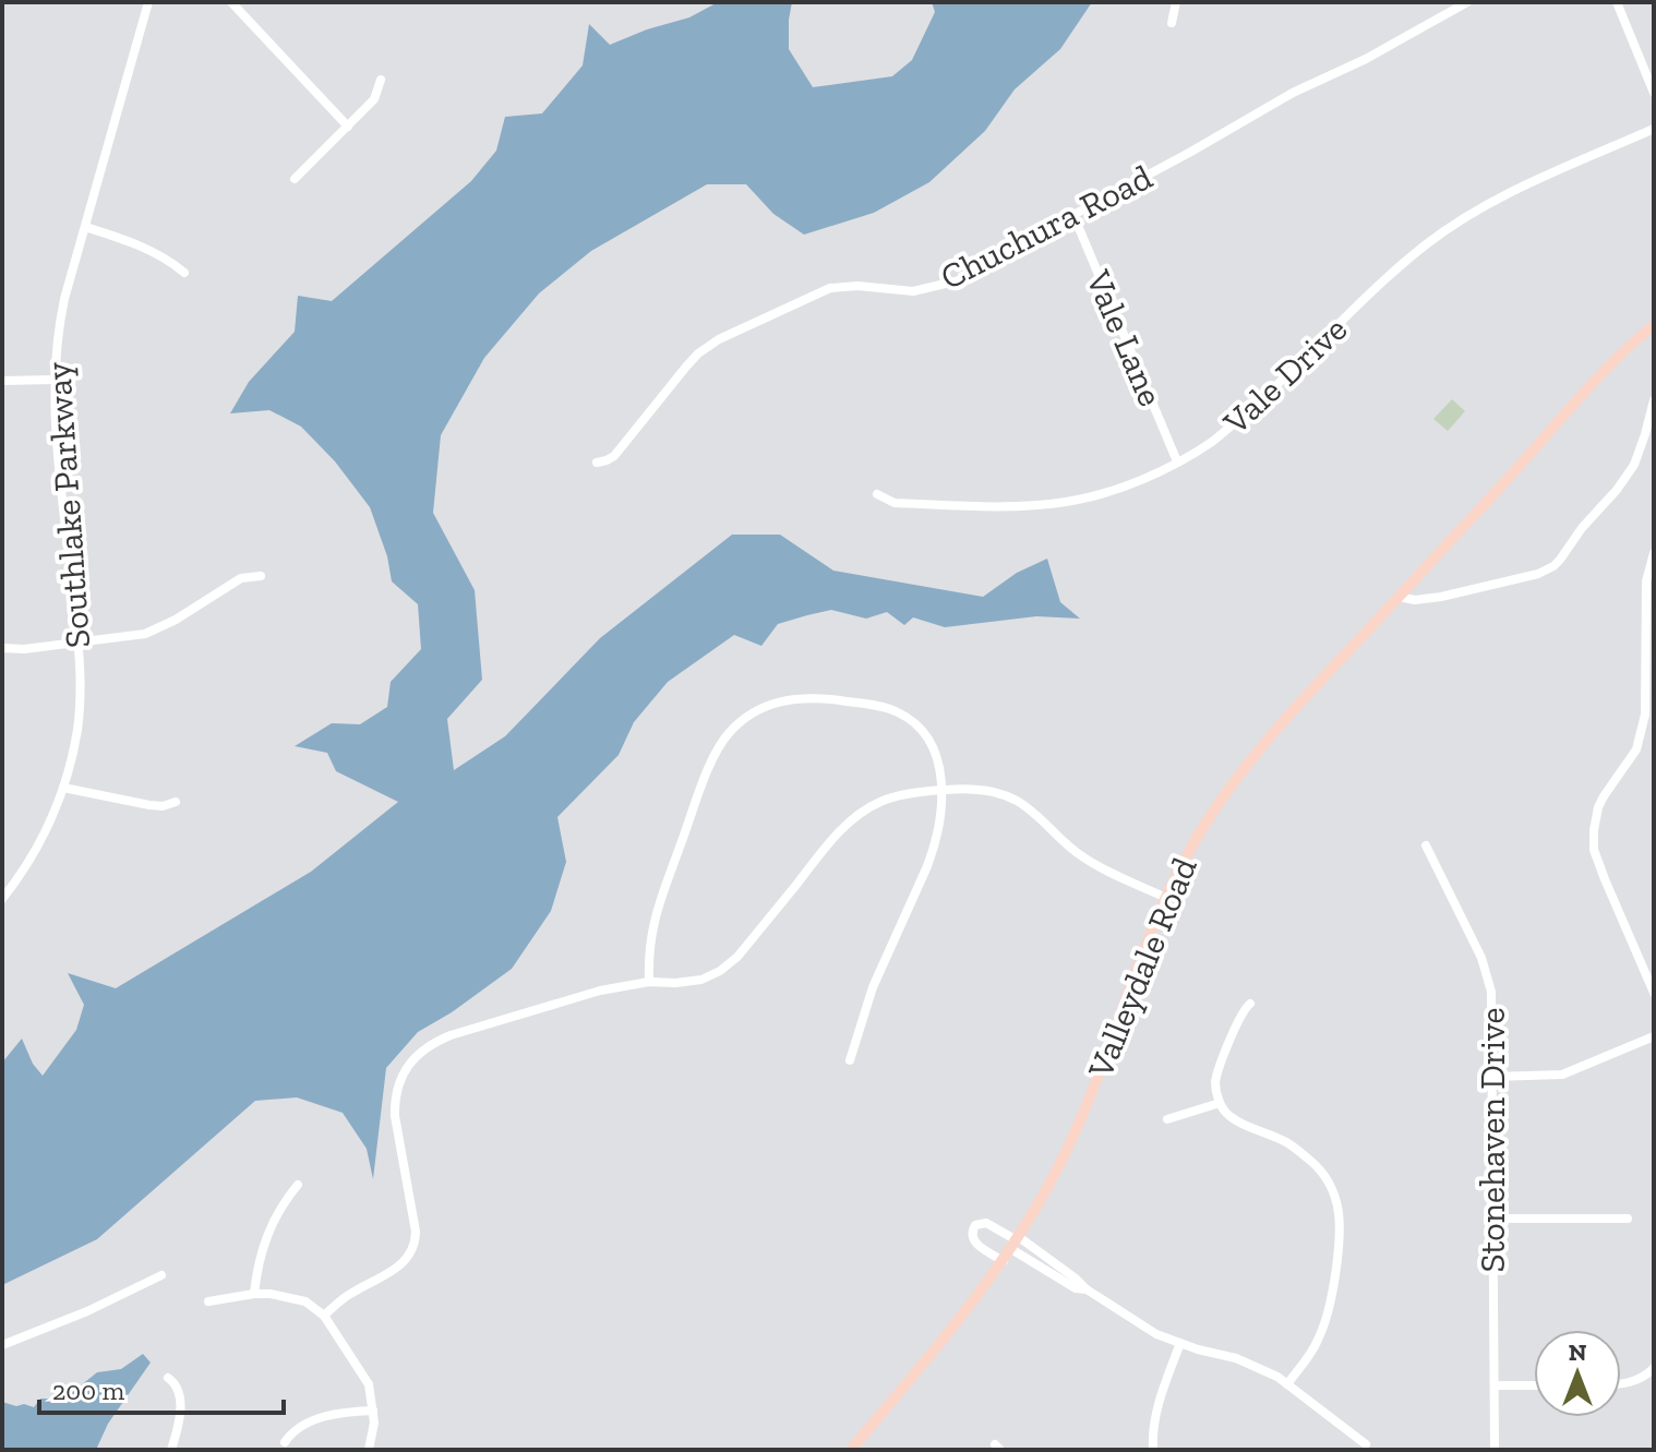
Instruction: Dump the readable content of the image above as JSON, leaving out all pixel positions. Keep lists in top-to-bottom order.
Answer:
{
  "streets": {
    "main road": ["Valleydale Road"],
    "street": [
      "Chuchura Road",
      "Vale Lane",
      "Vale Drive",
      "Southlake Parkway",
      "Stonehaven Drive"
    ]
  },
  "crossings": [
    ["Chuchura Road", "Vale Lane"],
    ["Vale Lane", "Vale Drive"]
  ],
  "scale_bar": "200 m",
  "north": "top"
}
